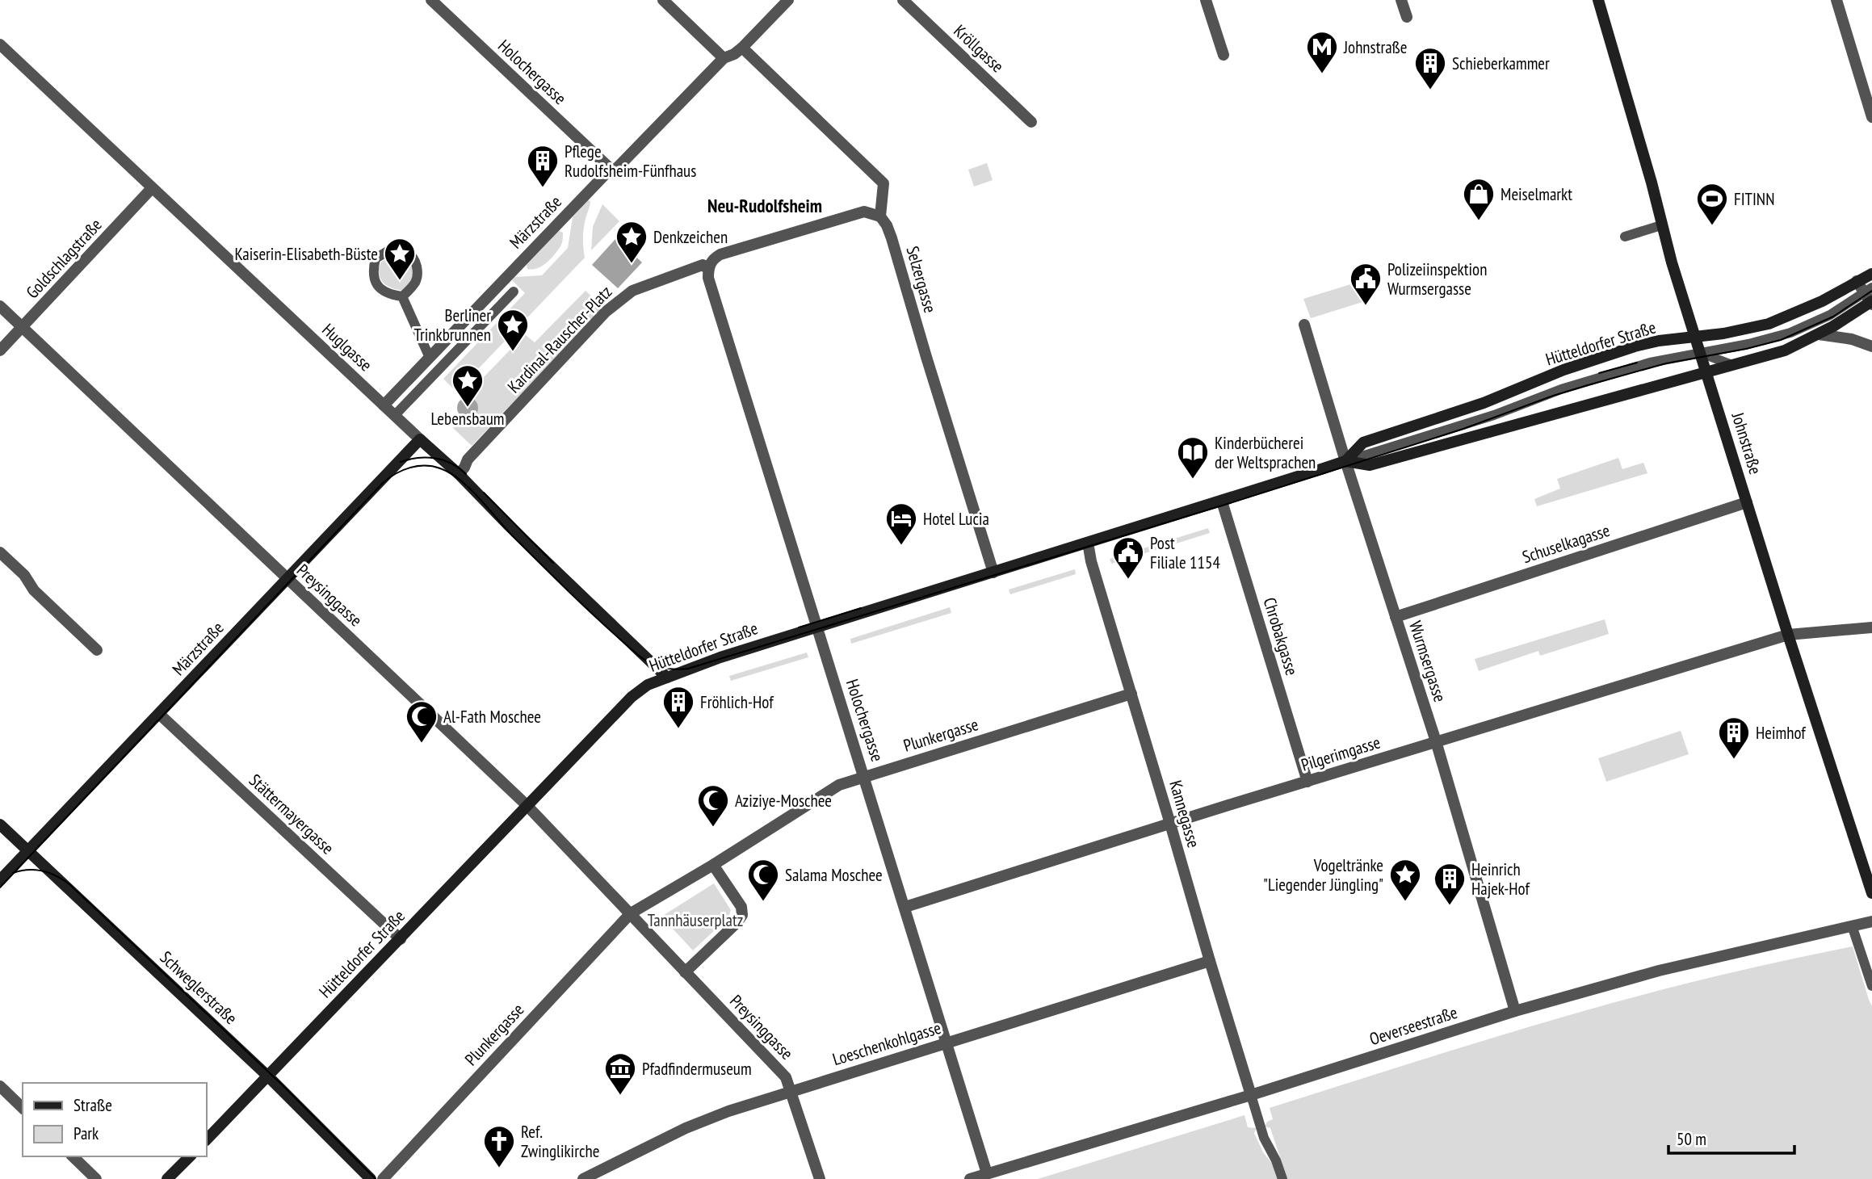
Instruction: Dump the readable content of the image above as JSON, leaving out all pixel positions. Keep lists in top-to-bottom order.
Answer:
{
  "streets": {
    "main road": [
      "Märzstraße",
      "Hütteldorfer Straße",
      "Huglgasse",
      "Johnstraße",
      "Schweglerstraße"
    ],
    "street": [
      "Kröllgasse",
      "Holochergasse",
      "Goldschlagstraße",
      "Selzergasse",
      "Kardinal-Rauscher-Platz",
      "Schuselkagasse",
      "Preysinggasse",
      "Chrobakgasse",
      "Wurmsergasse",
      "Plunkergasse",
      "Pilgerimgasse",
      "Stättermayergasse",
      "Kannegasse",
      "Oeverseestraße",
      "Loeschenkohlgasse"
    ]
  },
  "crossings": [
    ["Holochergasse", "Märzstraße"],
    ["Holochergasse", "Kardinal-Rauscher-Platz"],
    ["Holochergasse", "Hütteldorfer Straße"],
    ["Holochergasse", "Plunkergasse"],
    ["Holochergasse", "Pilgerimgasse"],
    ["Holochergasse", "Oeverseestraße"],
    ["Holochergasse", "Loeschenkohlgasse"],
    ["Märzstraße", "Huglgasse"],
    ["Märzstraße", "Preysinggasse"],
    ["Märzstraße", "Stättermayergasse"],
    ["Märzstraße", "Schweglerstraße"],
    ["Goldschlagstraße", "Huglgasse"],
    ["Goldschlagstraße", "Preysinggasse"],
    ["Selzergasse", "Hütteldorfer Straße"],
    ["Kardinal-Rauscher-Platz", "Huglgasse"],
    ["Hütteldorfer Straße", "Huglgasse"],
    ["Hütteldorfer Straße", "Johnstraße"],
    ["Hütteldorfer Straße", "Preysinggasse"],
    ["Hütteldorfer Straße", "Chrobakgasse"],
    ["Hütteldorfer Straße", "Wurmsergasse"],
    ["Hütteldorfer Straße", "Stättermayergasse"],
    ["Hütteldorfer Straße", "Kannegasse"],
    ["Hütteldorfer Straße", "Schweglerstraße"],
    ["Johnstraße", "Schuselkagasse"],
    ["Johnstraße", "Pilgerimgasse"],
    ["Schuselkagasse", "Wurmsergasse"],
    ["Preysinggasse", "Plunkergasse"],
    ["Preysinggasse", "Loeschenkohlgasse"],
    ["Chrobakgasse", "Pilgerimgasse"],
    ["Wurmsergasse", "Pilgerimgasse"],
    ["Wurmsergasse", "Oeverseestraße"],
    ["Plunkergasse", "Kannegasse"],
    ["Pilgerimgasse", "Kannegasse"],
    ["Kannegasse", "Oeverseestraße"],
    ["Kannegasse", "Loeschenkohlgasse"]
  ],
  "districts": ["Neu-Rudolfsheim"],
  "parks": ["Tannhäuserplatz"],
  "places": {
    "metro station": ["Johnstraße"],
    "building": [
      "Schieberkammer",
      "Pflege Rudolfsheim-Fünfhaus",
      "Fröhlich-Hof",
      "Heimhof",
      "Heinrich Hajek-Hof"
    ],
    "shop": ["Meiselmarkt"],
    "sports": ["FITINN"],
    "place": [
      "Denkzeichen",
      "Kaiserin-Elisabeth-Büste",
      "Berliner Trinkbrunnen",
      "Lebensbaum",
      "Vogeltränke \"Liegender Jüngling\""
    ],
    "public building": ["Polizeiinspektion Wurmsergasse", "Post Filiale 1154"],
    "library": ["Kinderbücherei der Weltsprachen"],
    "hotel": ["Hotel Lucia"],
    "mosque": ["Al-Fath Moschee", "Aziziye-Moschee", "Salama Moschee"],
    "museum": ["Pfadfindermuseum"],
    "church": ["Ref. Zwinglikirche"]
  },
  "legend": ["Straße", "Park"],
  "scale_bar": "50 m"
}
